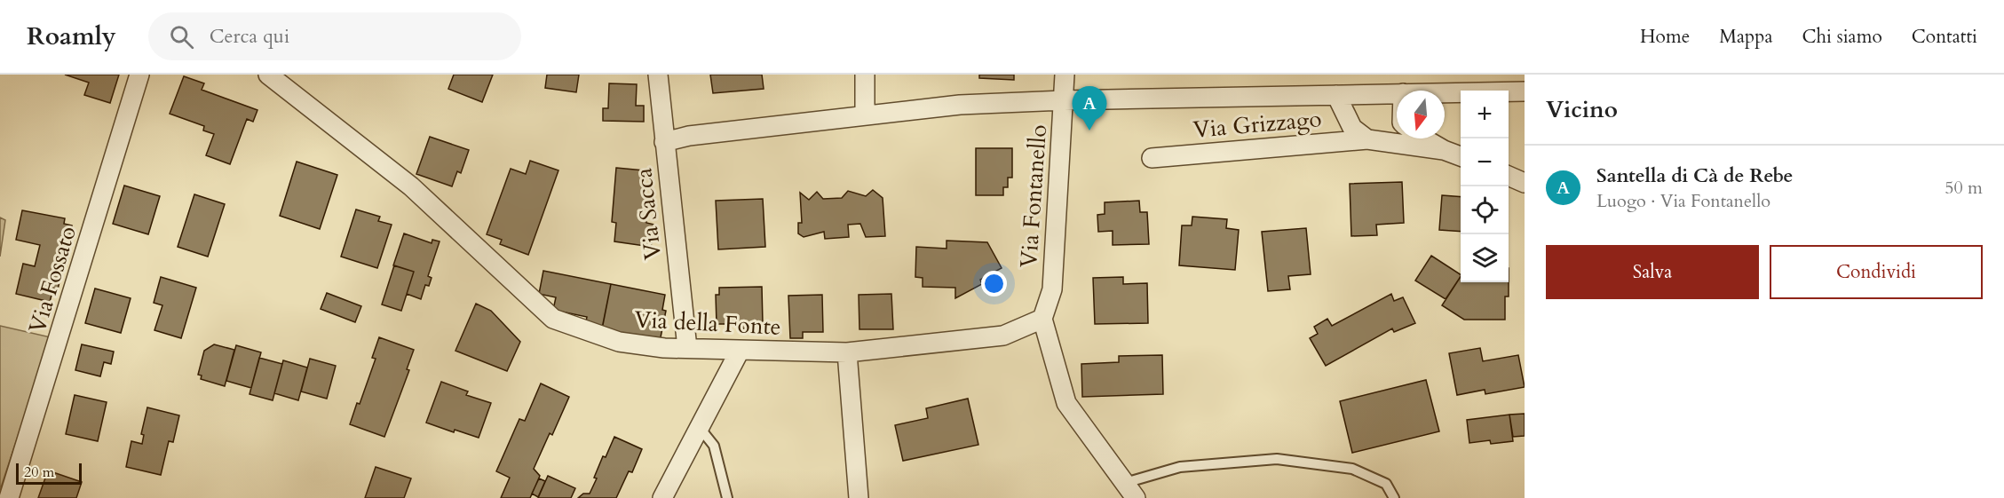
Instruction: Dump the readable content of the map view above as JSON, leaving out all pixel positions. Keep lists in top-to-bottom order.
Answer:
{
  "streets": {
    "street": [
      "Via Grizzago",
      "Via Fontanello",
      "Via Sacca",
      "Via Fossato",
      "Via della Fonte"
    ]
  },
  "crossings": [
    ["Via Fontanello", "Via della Fonte"],
    ["Via Sacca", "Via della Fonte"]
  ],
  "scale_bar": "20 m",
  "north": "bottom",
  "page": {
    "header": "Roamly",
    "search": "Cerca qui",
    "nav": [
      "Home",
      "Mappa",
      "Chi siamo",
      "Contatti"
    ],
    "heading": "Vicino",
    "pins": "A",
    "map_buttons": ["+", "−"],
    "list": [
      {
        "mark": "A",
        "name": "Santella di Cà de Rebe",
        "note": "Luogo · Via Fontanello",
        "value": "50 m"
      }
    ],
    "buttons": ["Salva", "Condividi"],
    "scale": "20 m"
  }
}
